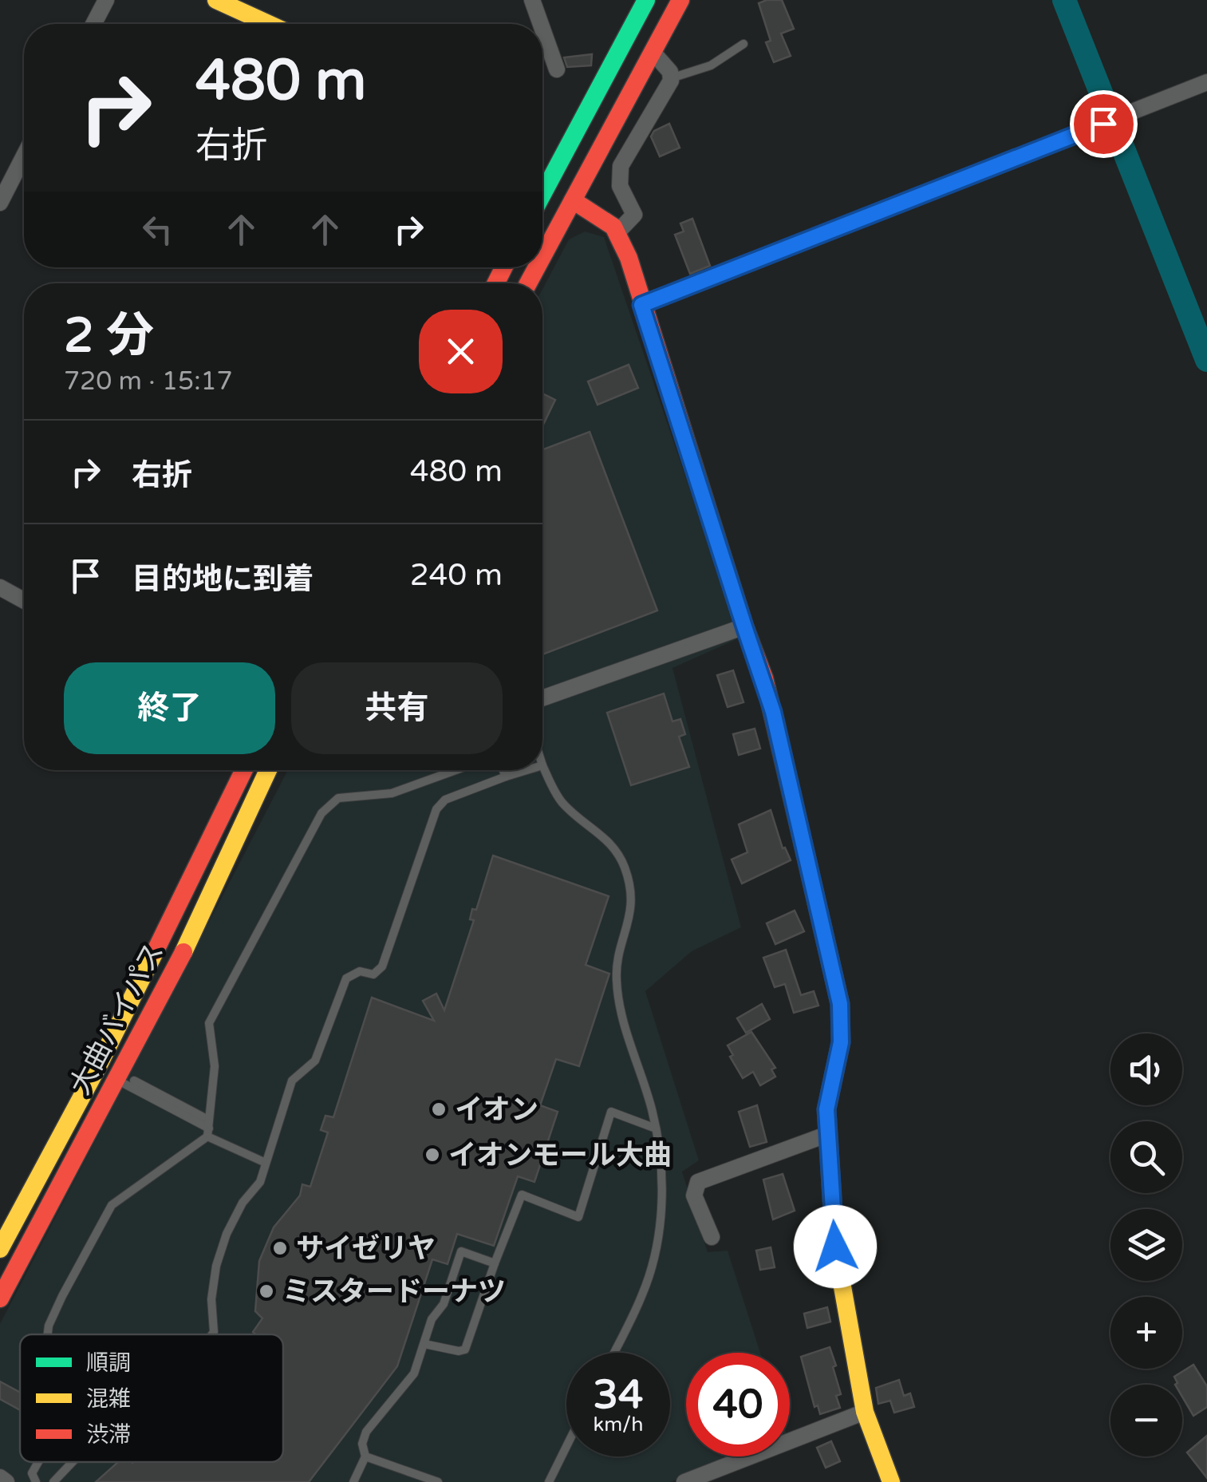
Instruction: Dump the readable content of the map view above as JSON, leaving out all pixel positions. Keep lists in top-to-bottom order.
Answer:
{
  "streets": {
    "main road": ["大曲バイパス"]
  },
  "places": [
    "イオン",
    "イオンモール大曲",
    "サイゼリヤ",
    "ミスタードーナツ"
  ],
  "legend": ["順調", "混雑", "渋滞"],
  "page": {
    "turn": ["480 m", "右折"],
    "heading": ["2 分", "720 m · 15:17"],
    "list": [
      {
        "name": "右折",
        "value": "480 m"
      },
      {
        "name": "目的地に到着",
        "value": "240 m"
      }
    ],
    "buttons": ["終了", "共有"],
    "map_buttons": ["+", "−"],
    "speed": "34 km/h",
    "limit": "40"
  }
}
